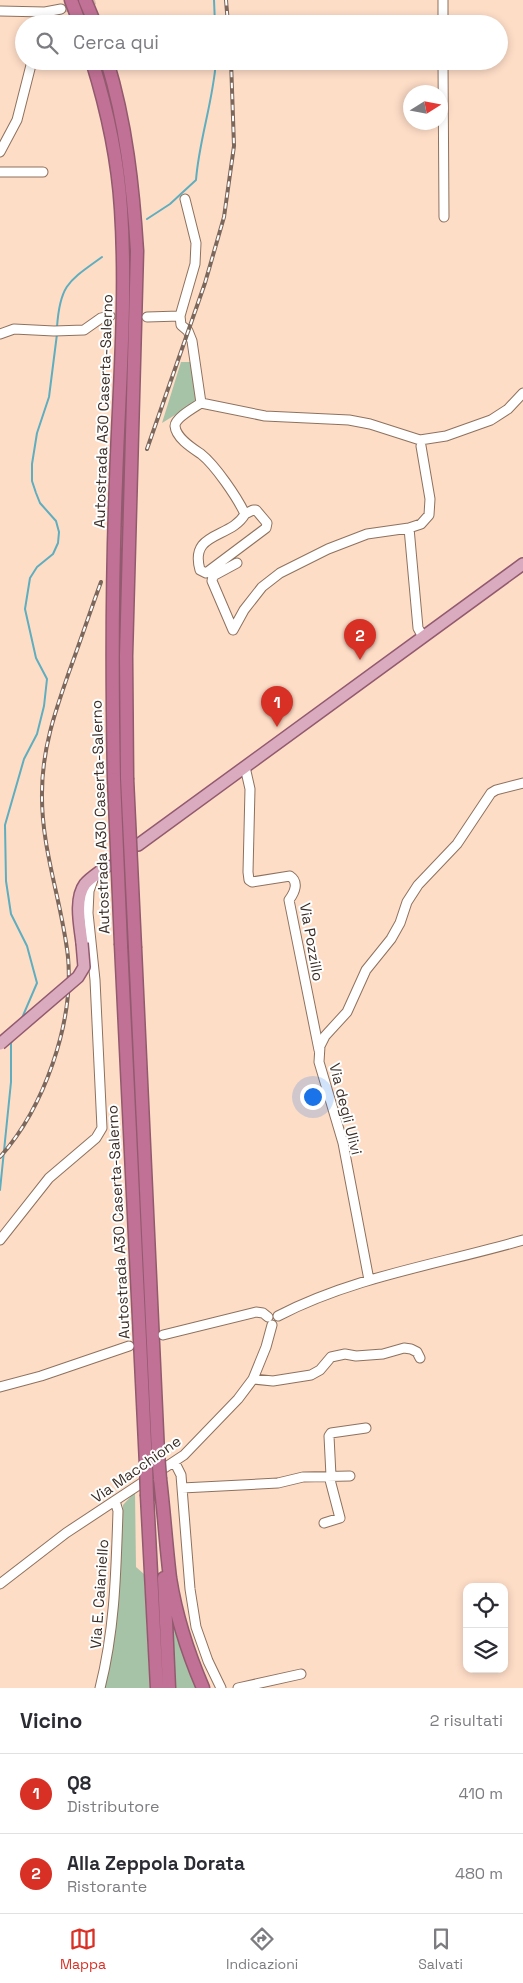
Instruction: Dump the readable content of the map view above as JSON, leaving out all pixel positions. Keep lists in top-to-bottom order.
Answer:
{
  "streets": {
    "highway": ["Autostrada A30 Caserta-Salerno"],
    "street": [
      "Via Pozzillo",
      "Via degli Ulivi",
      "Via Macchione",
      "Via E. Caianiello"
    ]
  },
  "crossings": [
    ["Via Pozzillo", "Via degli Ulivi"],
    ["Via Macchione", "Via E. Caianiello"]
  ],
  "north": "right",
  "page": {
    "search": "Cerca qui",
    "pins": ["2", "1"],
    "heading": ["Vicino", "2 risultati"],
    "list": [
      {
        "mark": "1",
        "name": "Q8",
        "note": "Distributore",
        "value": "410 m"
      },
      {
        "mark": "2",
        "name": "Alla Zeppola Dorata",
        "note": "Ristorante",
        "value": "480 m"
      }
    ],
    "nav": ["Mappa", "Indicazioni", "Salvati"]
  }
}
